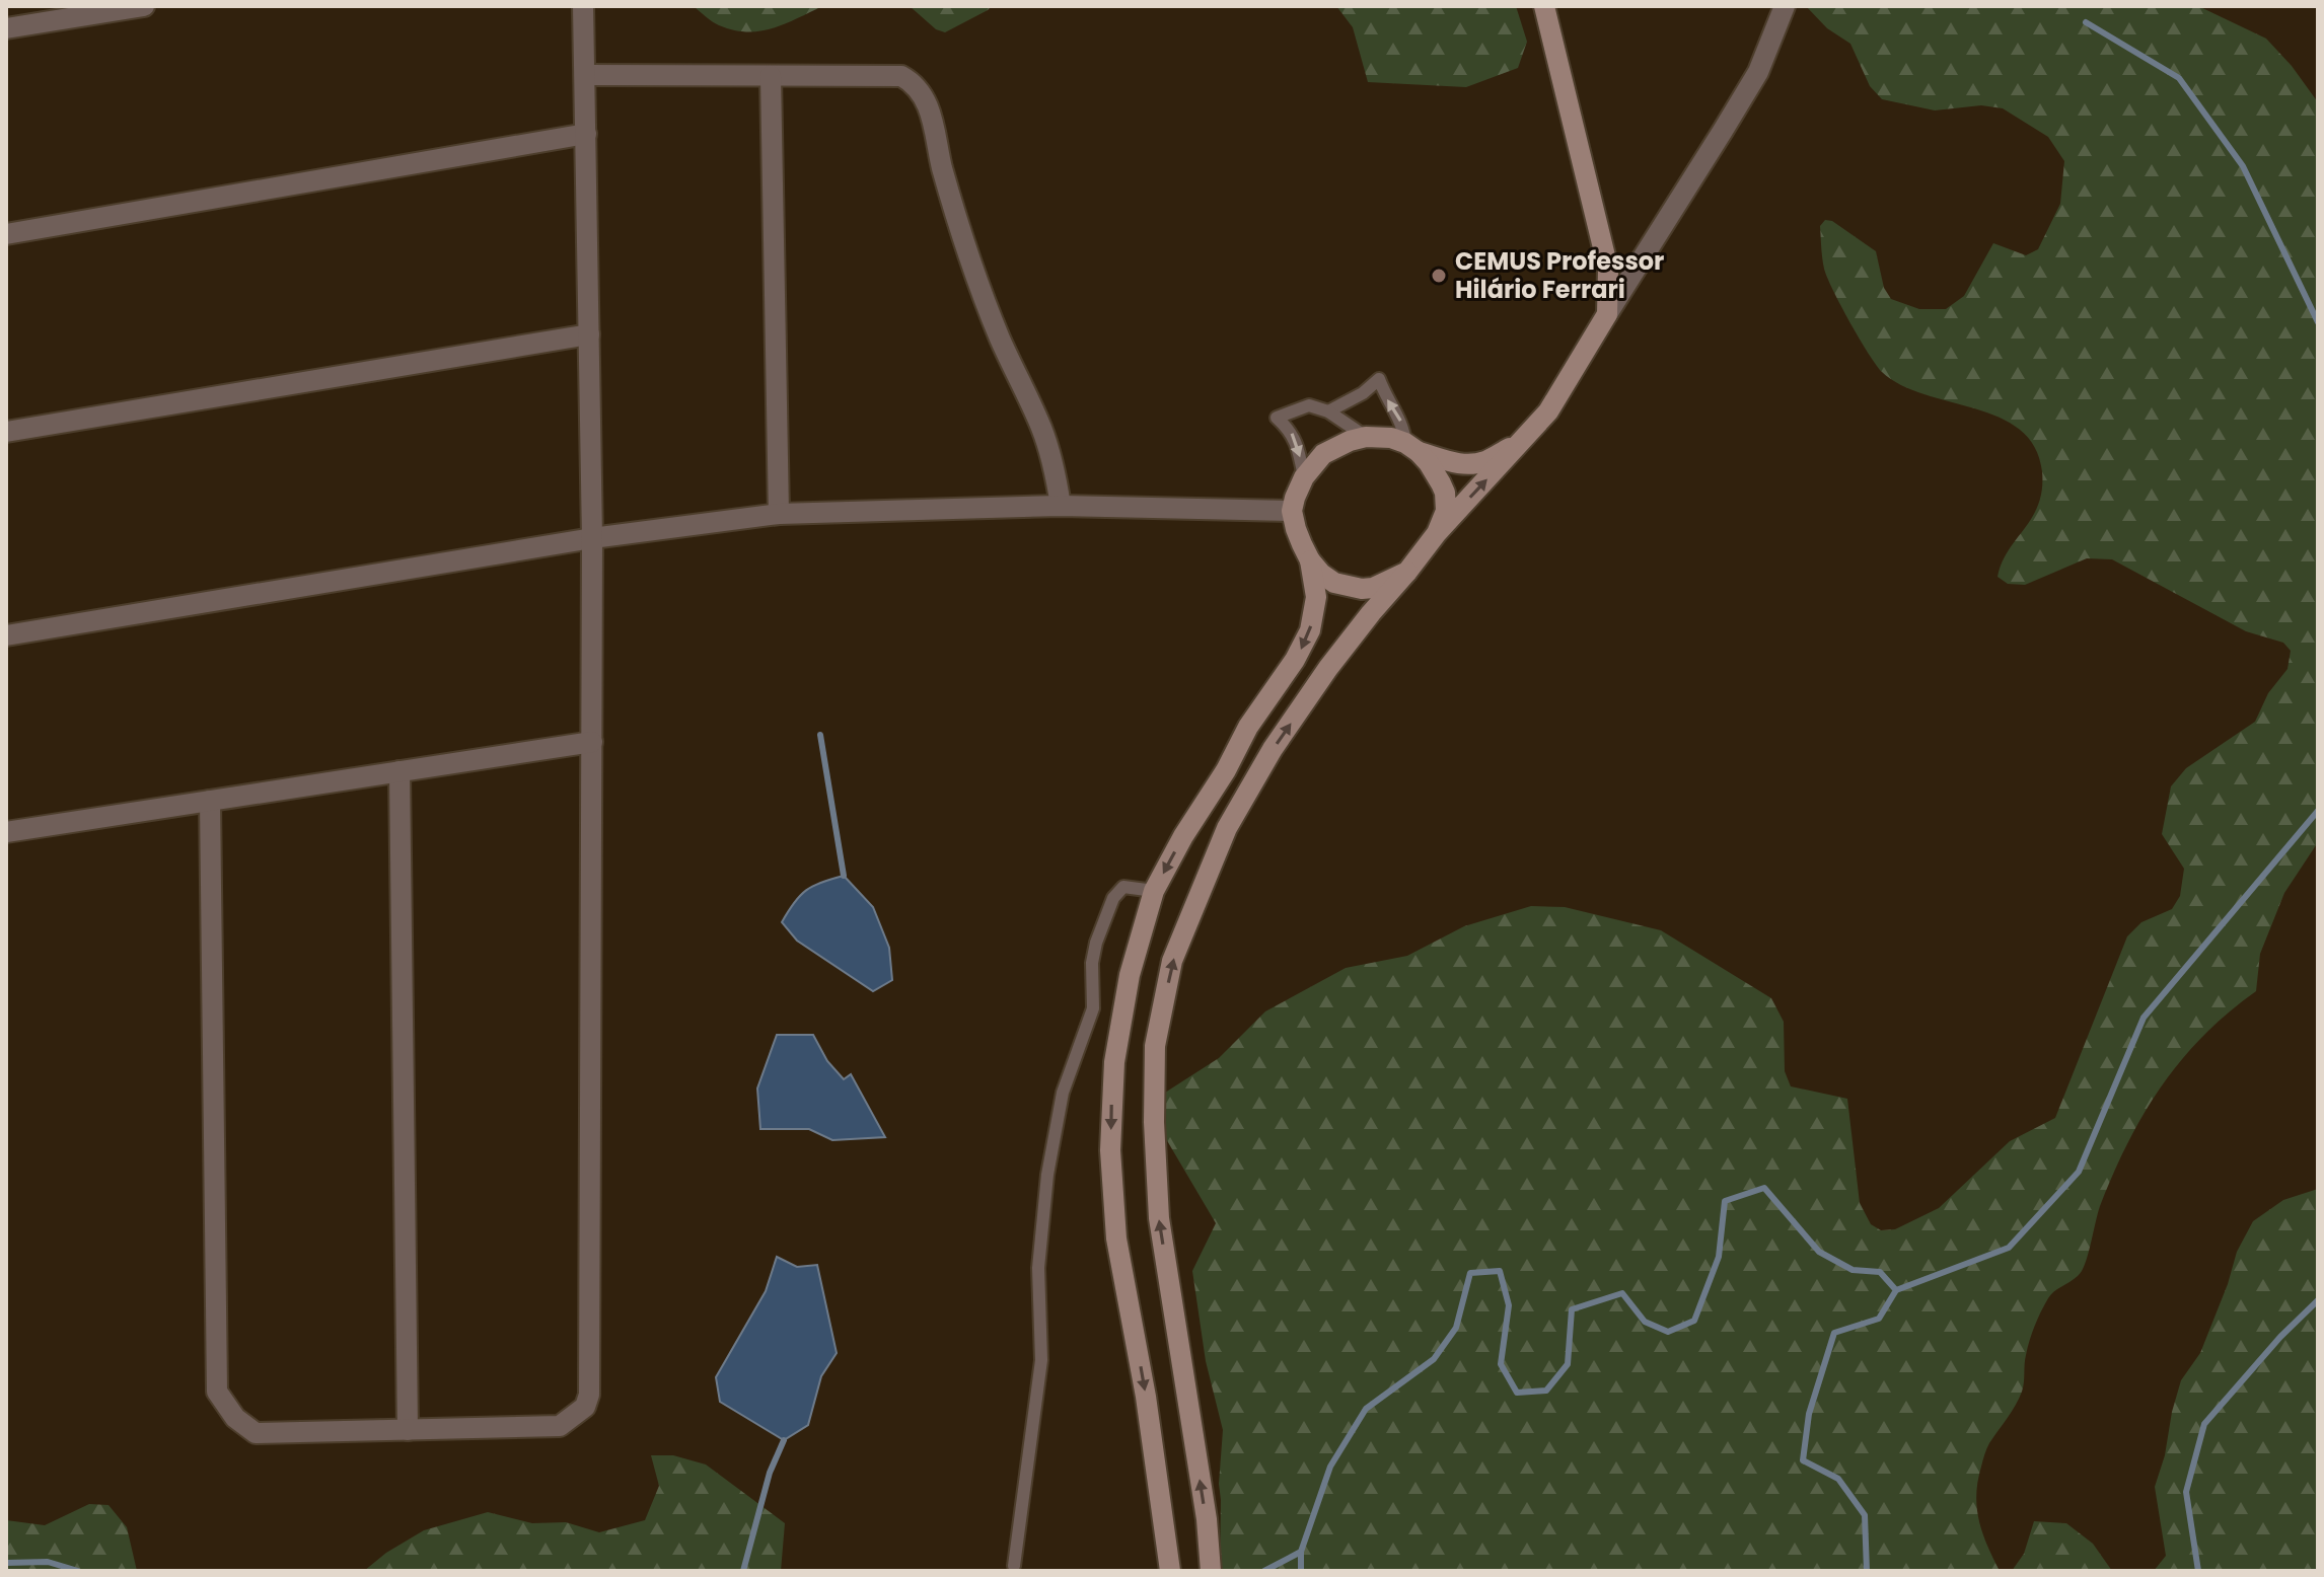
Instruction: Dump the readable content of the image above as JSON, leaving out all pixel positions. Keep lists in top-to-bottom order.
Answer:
{
  "places": ["CEMUS Professor Hilário Ferrari"]
}
